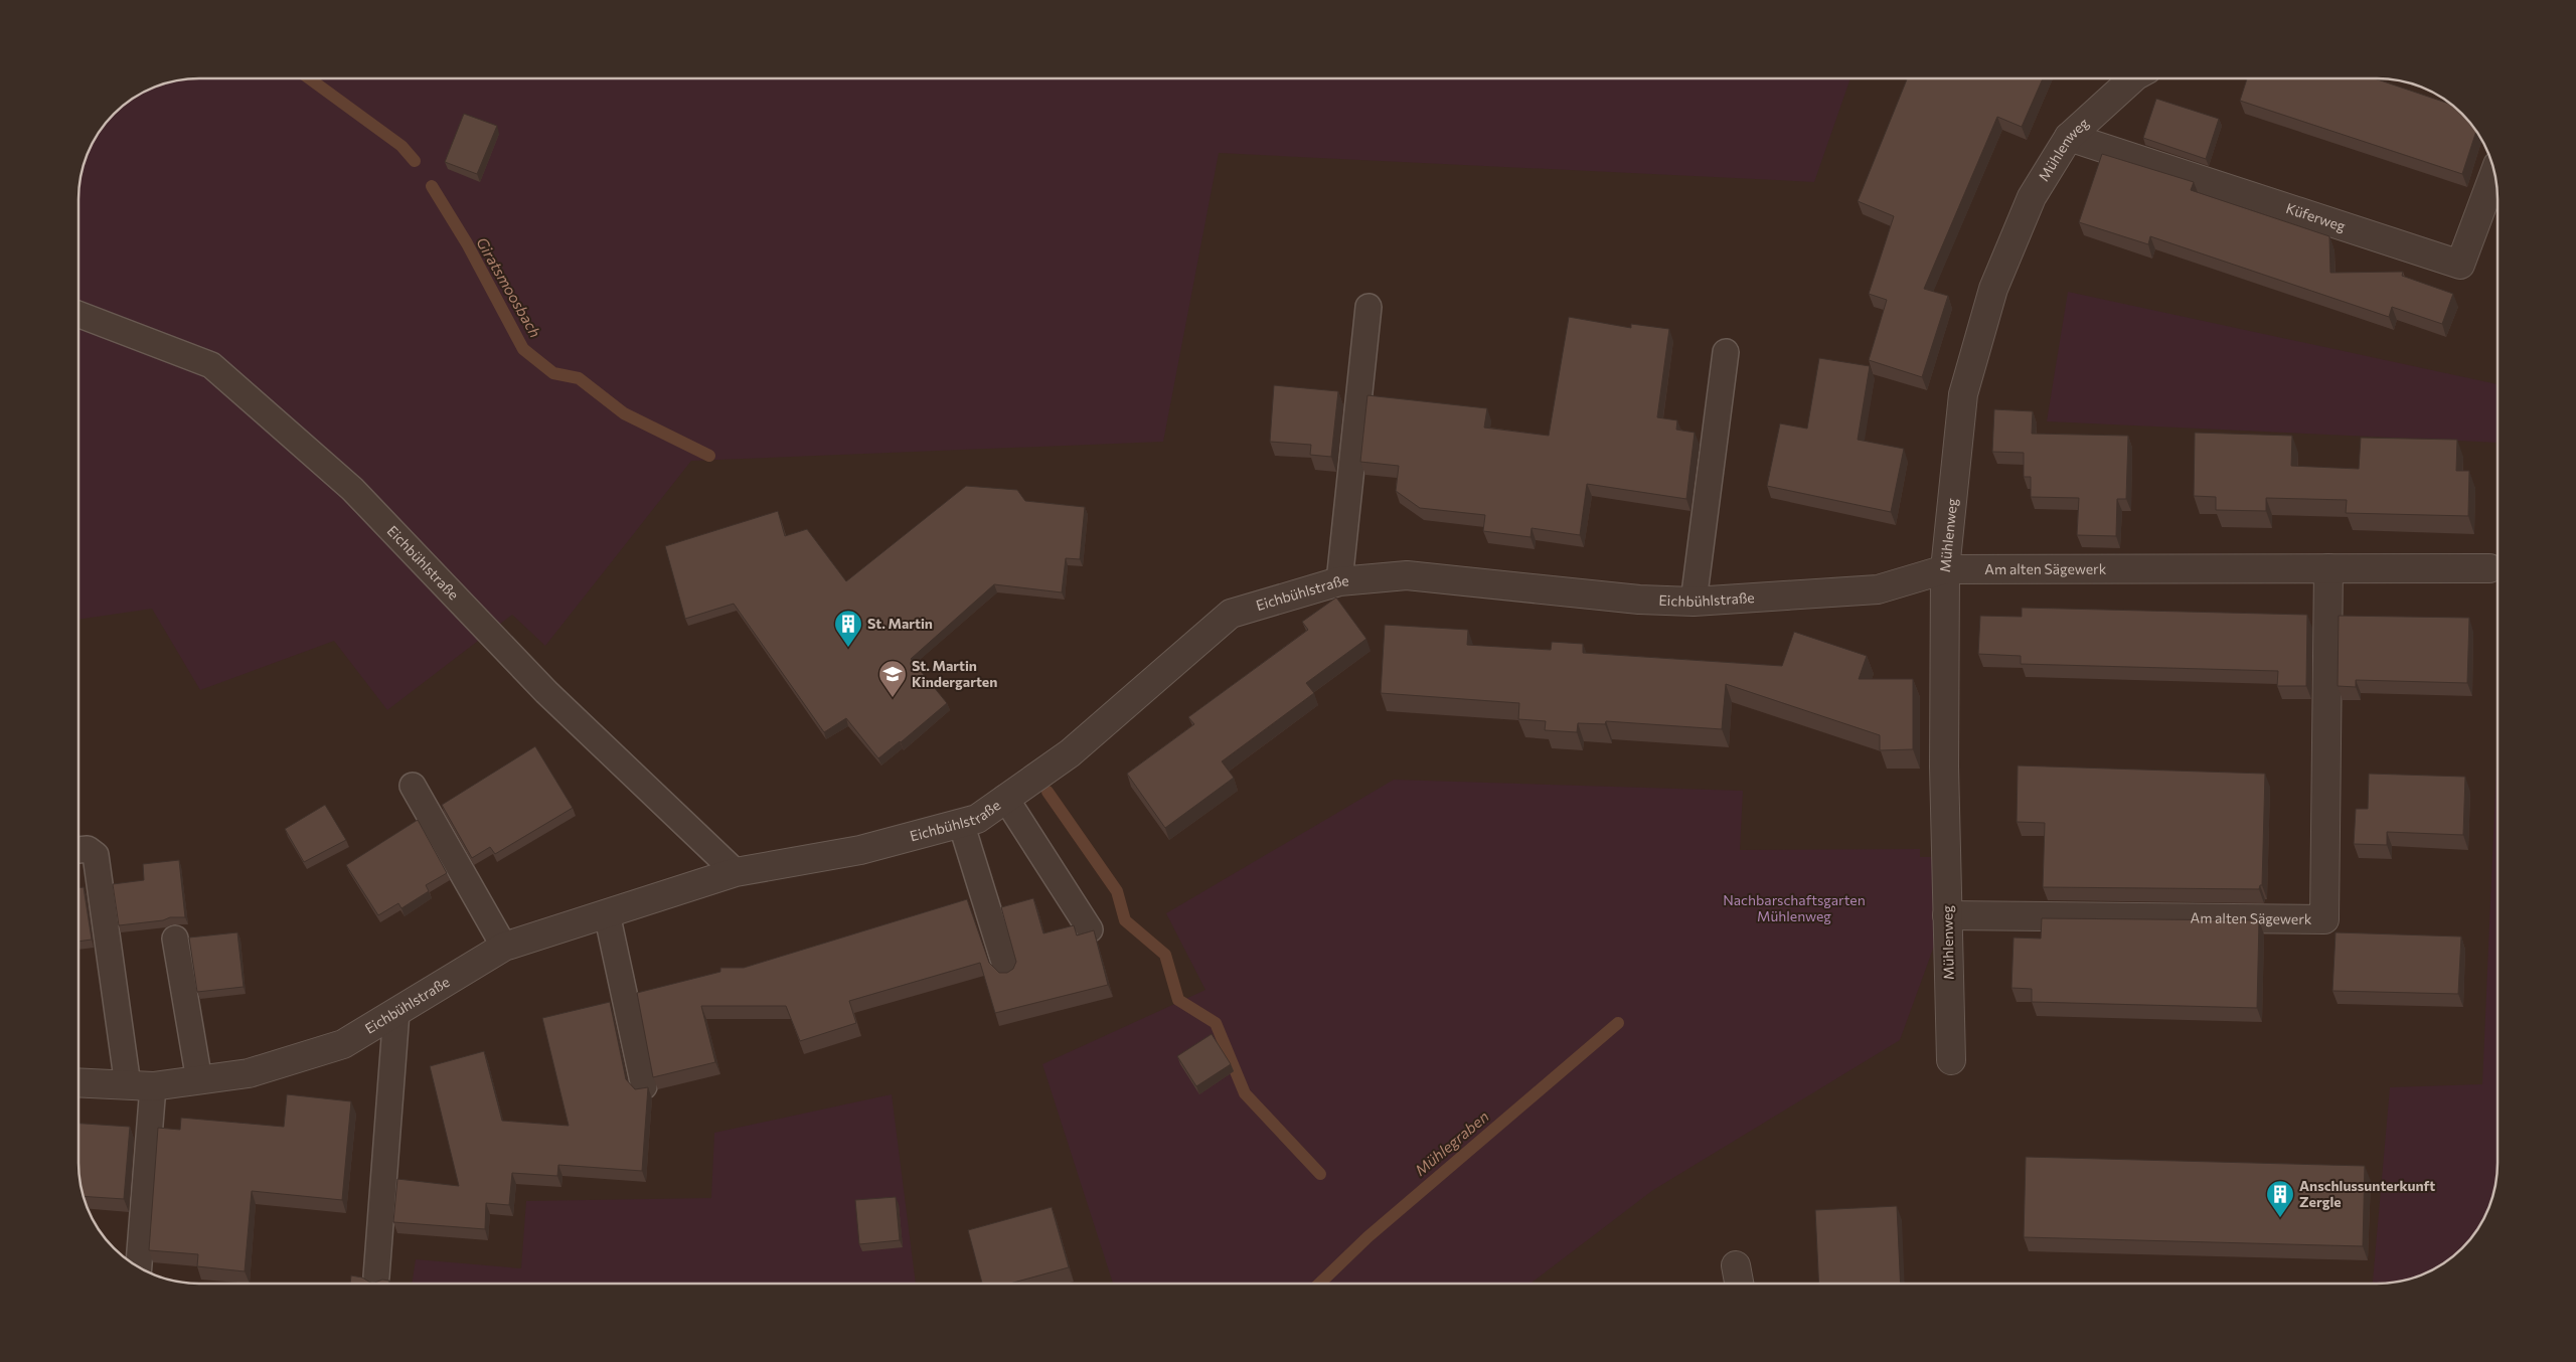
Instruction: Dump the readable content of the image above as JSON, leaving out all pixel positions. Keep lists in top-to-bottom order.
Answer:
{
  "streets": {
    "street": [
      "Mühlenweg",
      "Küferweg",
      "Eichbühlstraße",
      "Am alten Sägewerk"
    ]
  },
  "crossings": [
    ["Mühlenweg", "Küferweg"],
    ["Mühlenweg", "Eichbühlstraße"],
    ["Mühlenweg", "Am alten Sägewerk"],
    ["Eichbühlstraße", "Am alten Sägewerk"]
  ],
  "water": ["Giratsmoosbach", "Mühlegraben"],
  "parks": ["Nachbarschaftsgarten Mühlenweg"],
  "places": {
    "building": ["St. Martin", "Anschlussunterkunft Zergle"],
    "school or university": ["St. Martin Kindergarten"]
  }
}
